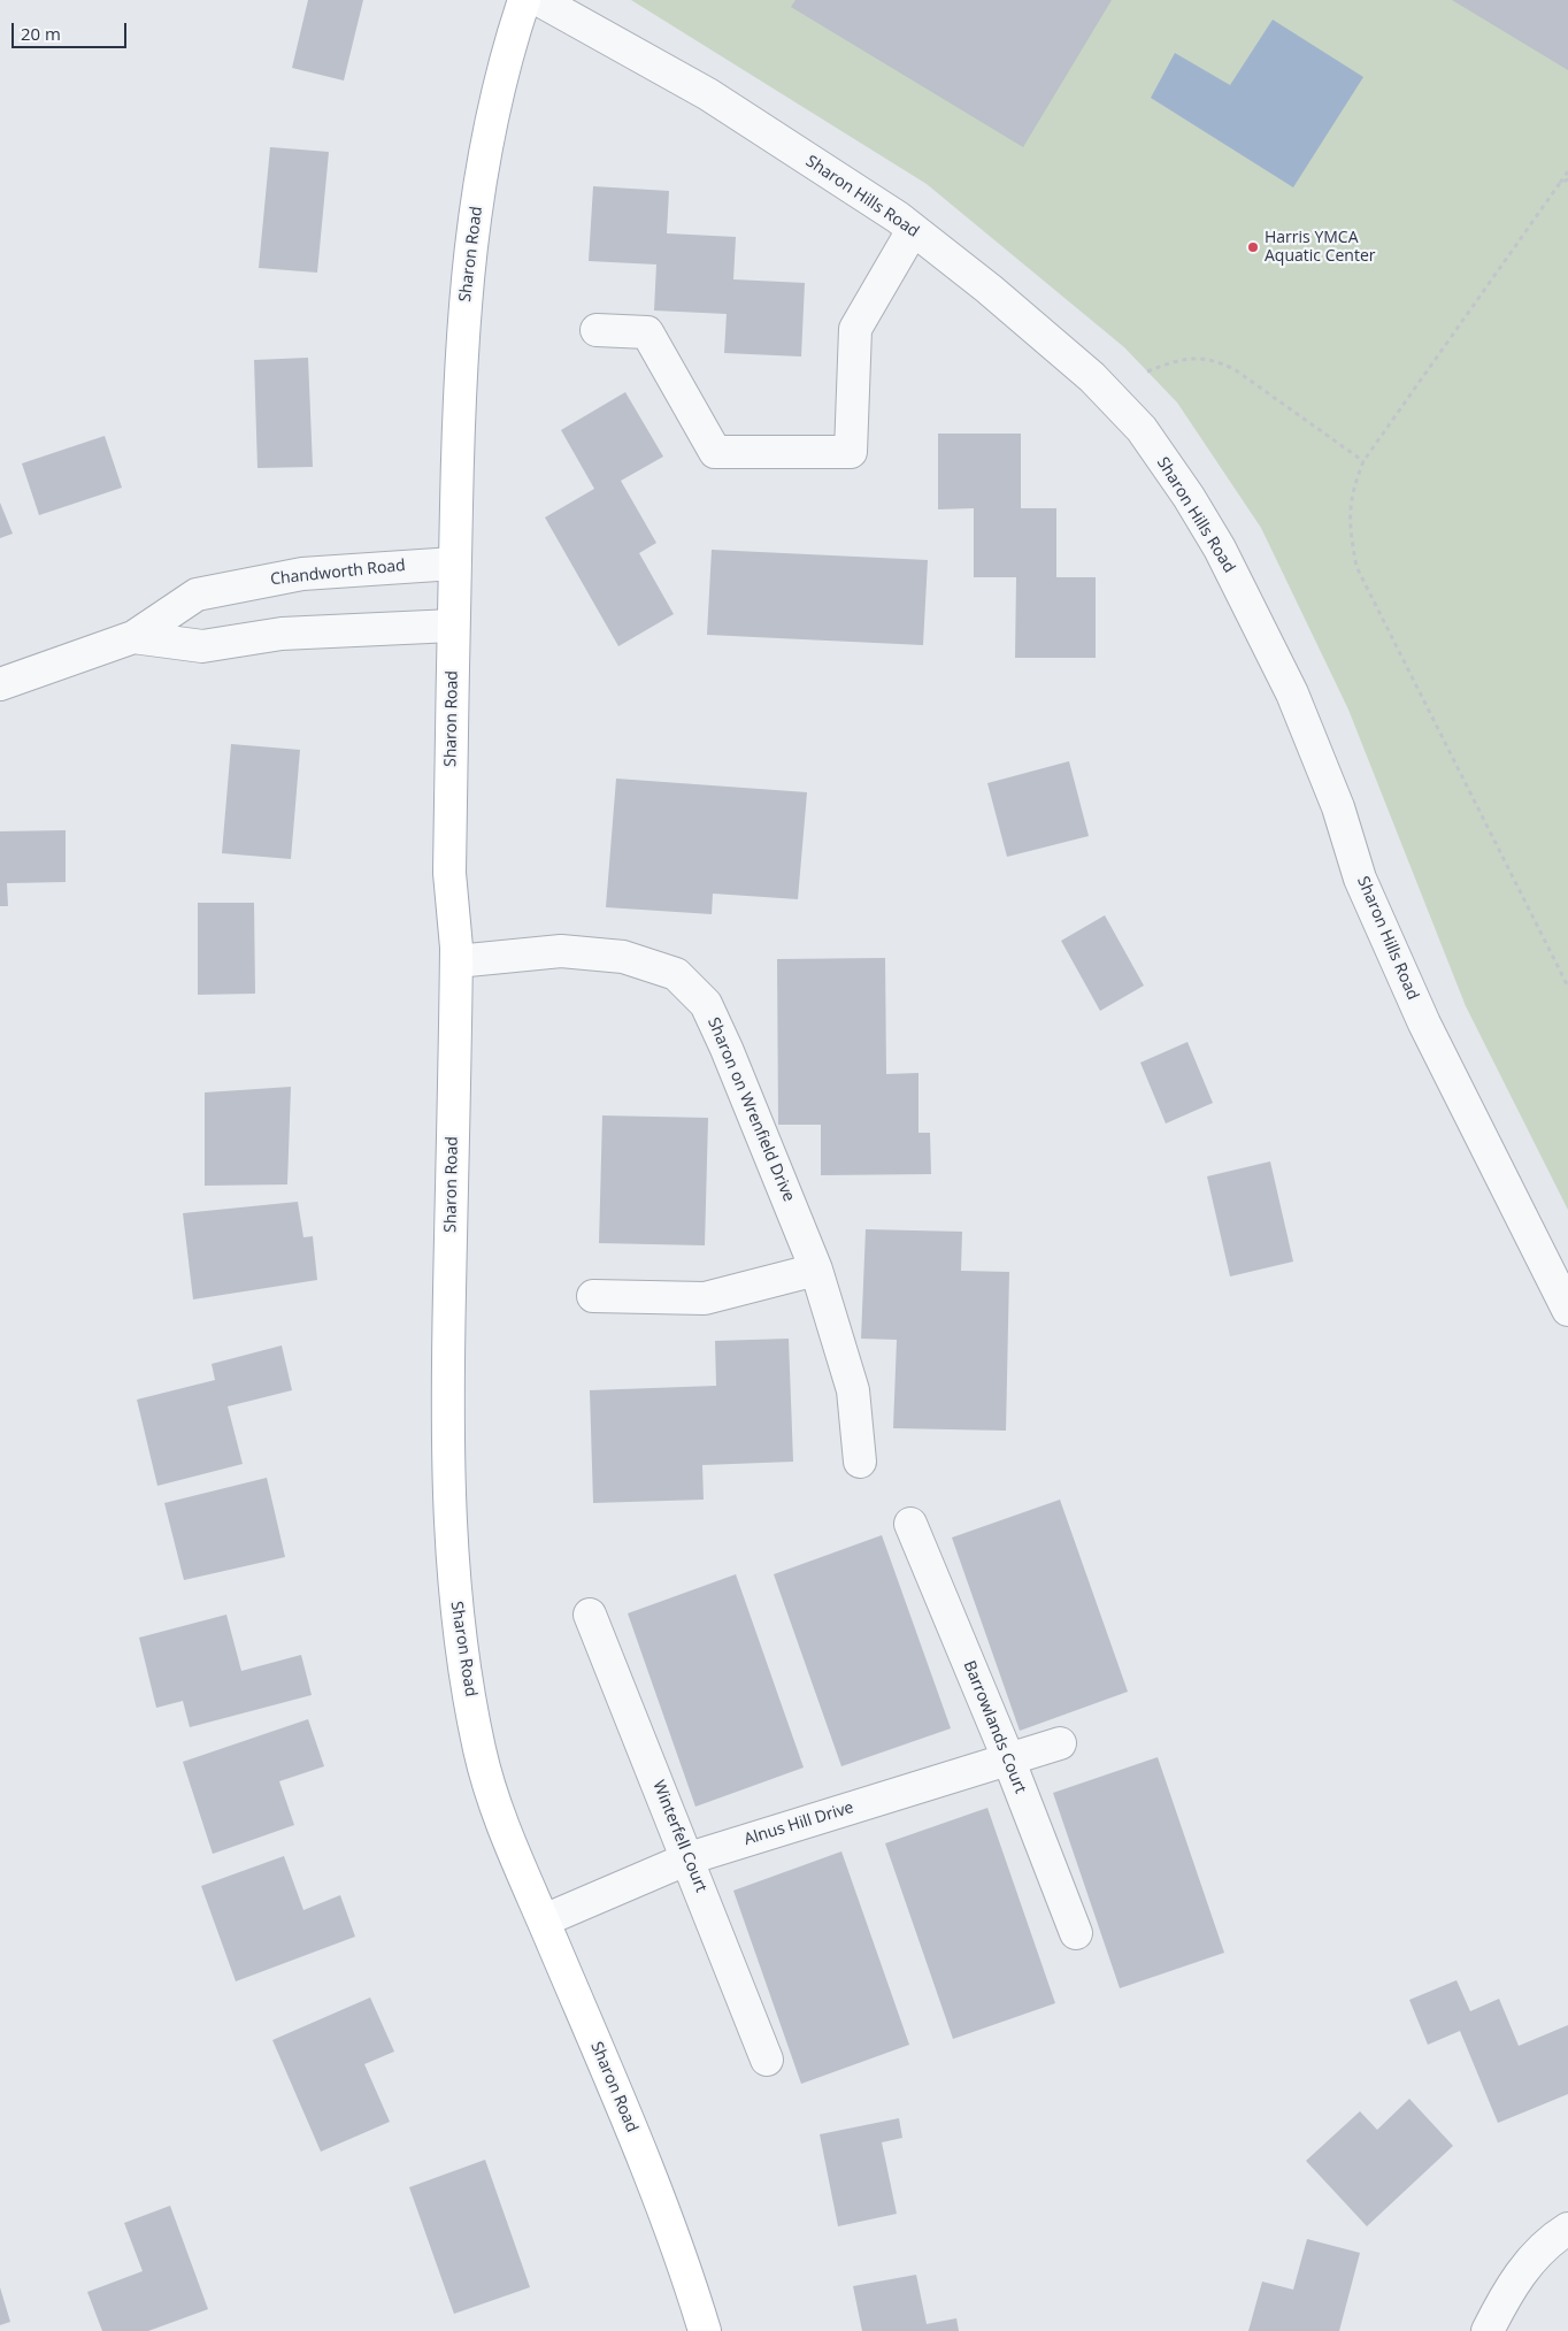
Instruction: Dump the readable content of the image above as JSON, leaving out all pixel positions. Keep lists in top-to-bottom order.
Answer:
{
  "streets": {
    "main road": ["Sharon Road"],
    "street": [
      "Sharon Hills Road",
      "Chandworth Road",
      "Sharon on Wrenfield Drive",
      "Barrowlands Court",
      "Alnus Hill Drive",
      "Winterfell Court"
    ]
  },
  "crossings": [
    ["Sharon Road", "Chandworth Road"],
    ["Sharon Road", "Sharon on Wrenfield Drive"],
    ["Sharon Road", "Alnus Hill Drive"],
    ["Barrowlands Court", "Alnus Hill Drive"],
    ["Alnus Hill Drive", "Winterfell Court"]
  ],
  "places": ["Harris YMCA Aquatic Center"],
  "scale_bar": "20 m"
}
